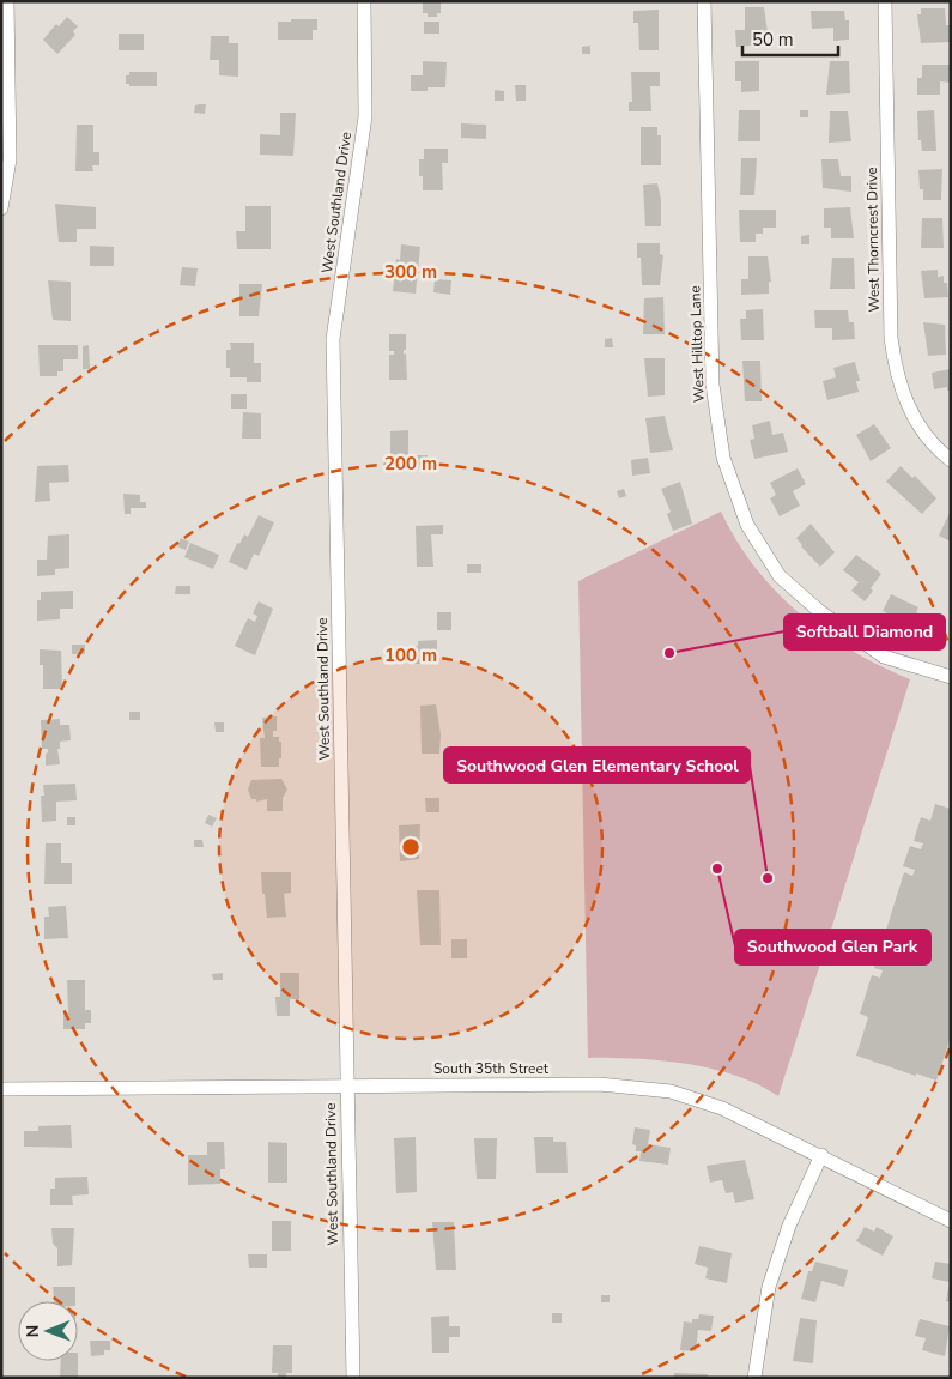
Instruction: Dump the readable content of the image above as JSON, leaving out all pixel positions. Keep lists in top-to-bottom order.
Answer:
{
  "streets": {
    "street": [
      "West Southland Drive",
      "West Thorncrest Drive",
      "West Hilltop Lane",
      "South 35th Street"
    ]
  },
  "crossings": [
    ["West Southland Drive", "South 35th Street"]
  ],
  "places": ["Softball Diamond", "Southwood Glen Park", "Southwood Glen Elementary School"],
  "scale_bar": "50 m",
  "north": "left",
  "rings": ["300 m", "200 m", "100 m"]
}
